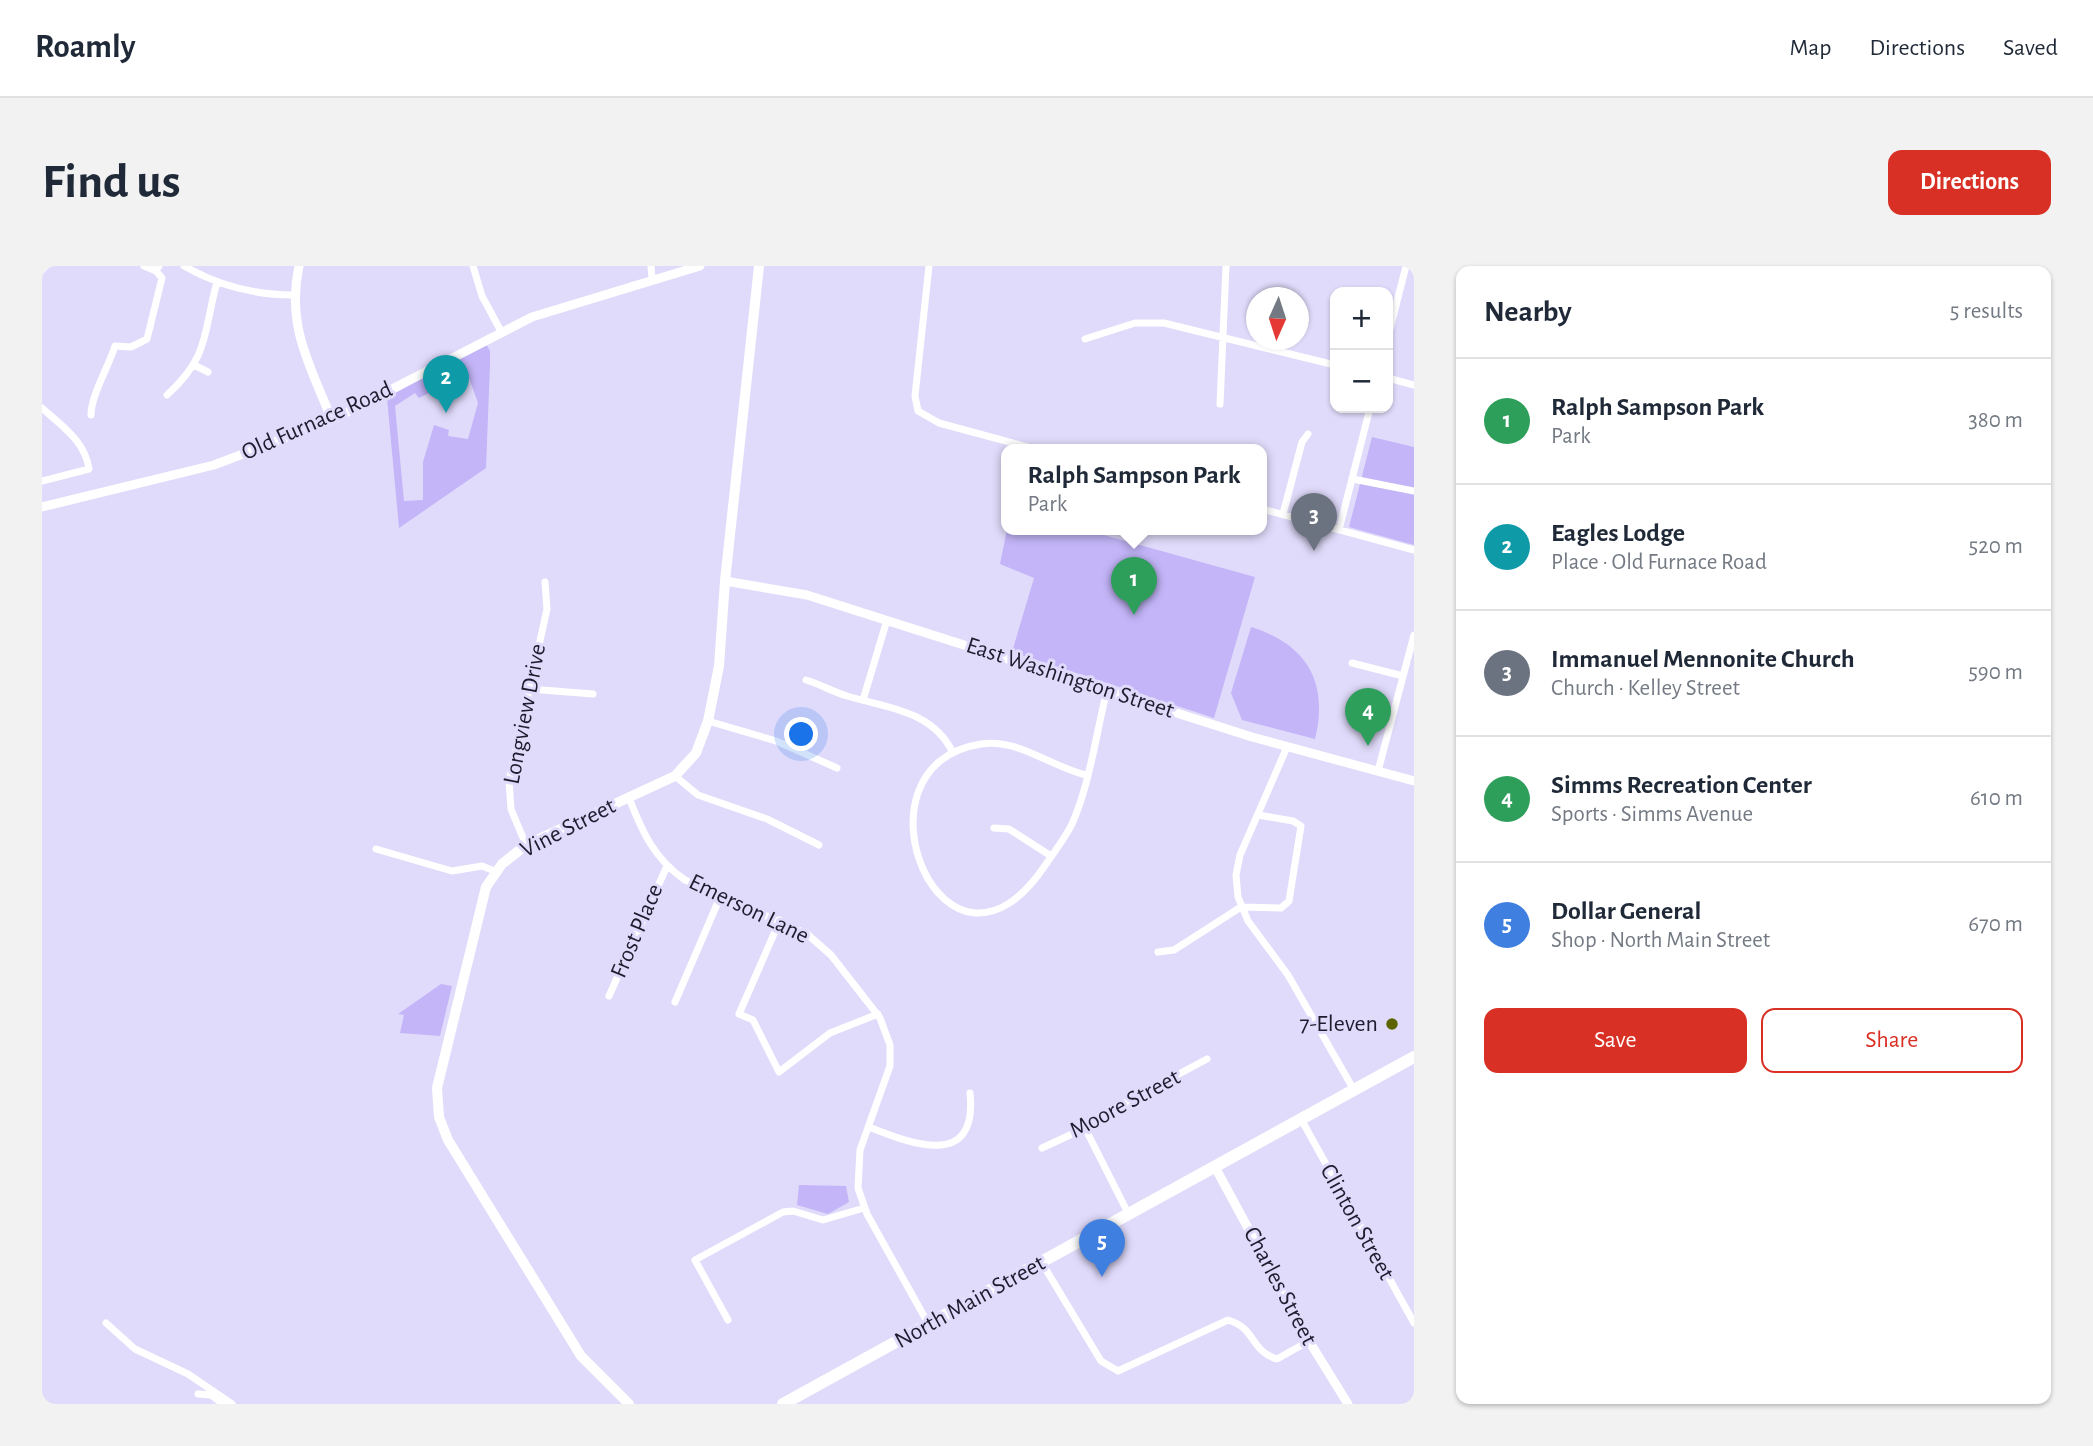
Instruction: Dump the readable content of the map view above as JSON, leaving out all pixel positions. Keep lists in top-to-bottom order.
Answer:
{
  "streets": {
    "main road": ["Vine Street", "North Main Street"],
    "street": [
      "Old Furnace Road",
      "East Washington Street",
      "Longview Drive",
      "Emerson Lane",
      "Frost Place",
      "Moore Street",
      "Clinton Street",
      "Charles Street"
    ]
  },
  "crossings": [
    ["East Washington Street", "Vine Street"],
    ["Longview Drive", "Vine Street"],
    ["Vine Street", "Emerson Lane"],
    ["Emerson Lane", "Frost Place"],
    ["Emerson Lane", "North Main Street"],
    ["Clinton Street", "North Main Street"],
    ["Charles Street", "North Main Street"]
  ],
  "places": ["7-Eleven"],
  "north": "bottom",
  "page": {
    "header": "Roamly",
    "nav": ["Map", "Directions", "Saved"],
    "buttons": [
      "Directions",
      ["Save", "Share"]
    ],
    "title": "Find us",
    "heading": ["Nearby", "5 results"],
    "map_buttons": ["+", "−"],
    "pins": [
      "2",
      "3",
      "1",
      "4",
      "5"
    ],
    "list": [
      {
        "mark": "1",
        "name": "Ralph Sampson Park",
        "note": "Park",
        "value": "380 m"
      },
      {
        "mark": "2",
        "name": "Eagles Lodge",
        "note": "Place · Old Furnace Road",
        "value": "520 m"
      },
      {
        "mark": "3",
        "name": "Immanuel Mennonite Church",
        "note": "Church · Kelley Street",
        "value": "590 m"
      },
      {
        "mark": "4",
        "name": "Simms Recreation Center",
        "note": "Sports · Simms Avenue",
        "value": "610 m"
      },
      {
        "mark": "5",
        "name": "Dollar General",
        "note": "Shop · North Main Street",
        "value": "670 m"
      }
    ],
    "popup": ["Ralph Sampson Park", "Park"]
  }
}
